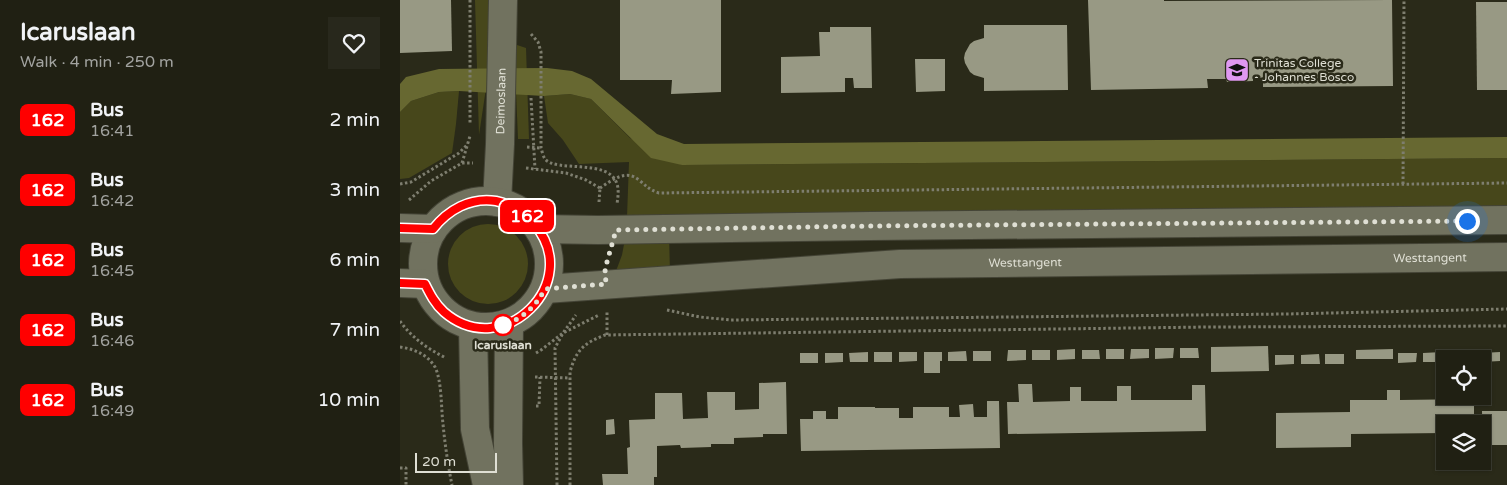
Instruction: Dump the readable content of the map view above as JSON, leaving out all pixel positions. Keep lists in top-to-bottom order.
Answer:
{
  "streets": {
    "main road": ["Deimoslaan", "Westtangent"]
  },
  "crossings": [
    ["Deimoslaan", "Westtangent"]
  ],
  "places": {
    "school or university": ["Trinitas College - Johannes Bosco"],
    "other": ["Icaruslaan"]
  },
  "lines": ["bus line 162"],
  "scale_bar": "20 m",
  "page": {
    "heading": ["Icaruslaan", "Walk · 4 min · 250 m"],
    "on_map": "162",
    "list": [
      {
        "mark": "162",
        "name": "Bus",
        "note": "16:41",
        "value": "2 min"
      },
      {
        "mark": "162",
        "name": "Bus",
        "note": "16:42",
        "value": "3 min"
      },
      {
        "mark": "162",
        "name": "Bus",
        "note": "16:45",
        "value": "6 min"
      },
      {
        "mark": "162",
        "name": "Bus",
        "note": "16:46",
        "value": "7 min"
      },
      {
        "mark": "162",
        "name": "Bus",
        "note": "16:49",
        "value": "10 min"
      }
    ],
    "scale": "20 m"
  }
}
